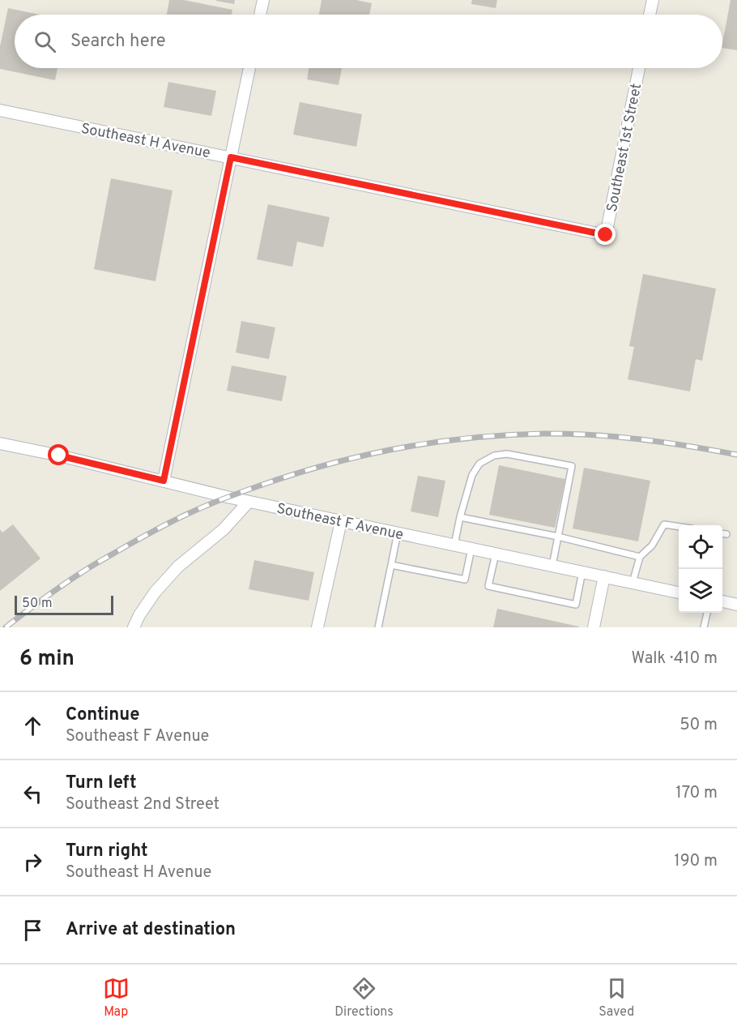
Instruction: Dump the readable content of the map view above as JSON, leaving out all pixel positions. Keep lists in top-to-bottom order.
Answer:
{
  "streets": {
    "street": ["Southeast H Avenue", "Southeast 1st Street", "Southeast F Avenue"]
  },
  "crossings": [
    ["Southeast H Avenue", "Southeast 1st Street"]
  ],
  "scale_bar": "50 m",
  "page": {
    "search": "Search here",
    "scale": "50 m",
    "heading": ["6 min", "Walk · 410 m"],
    "list": [
      ["Continue", "Southeast F Avenue", "50 m"],
      ["Turn left", "Southeast 2nd Street", "170 m"],
      ["Turn right", "Southeast H Avenue", "190 m"],
      "Arrive at destination"
    ],
    "nav": ["Map", "Directions", "Saved"]
  }
}
